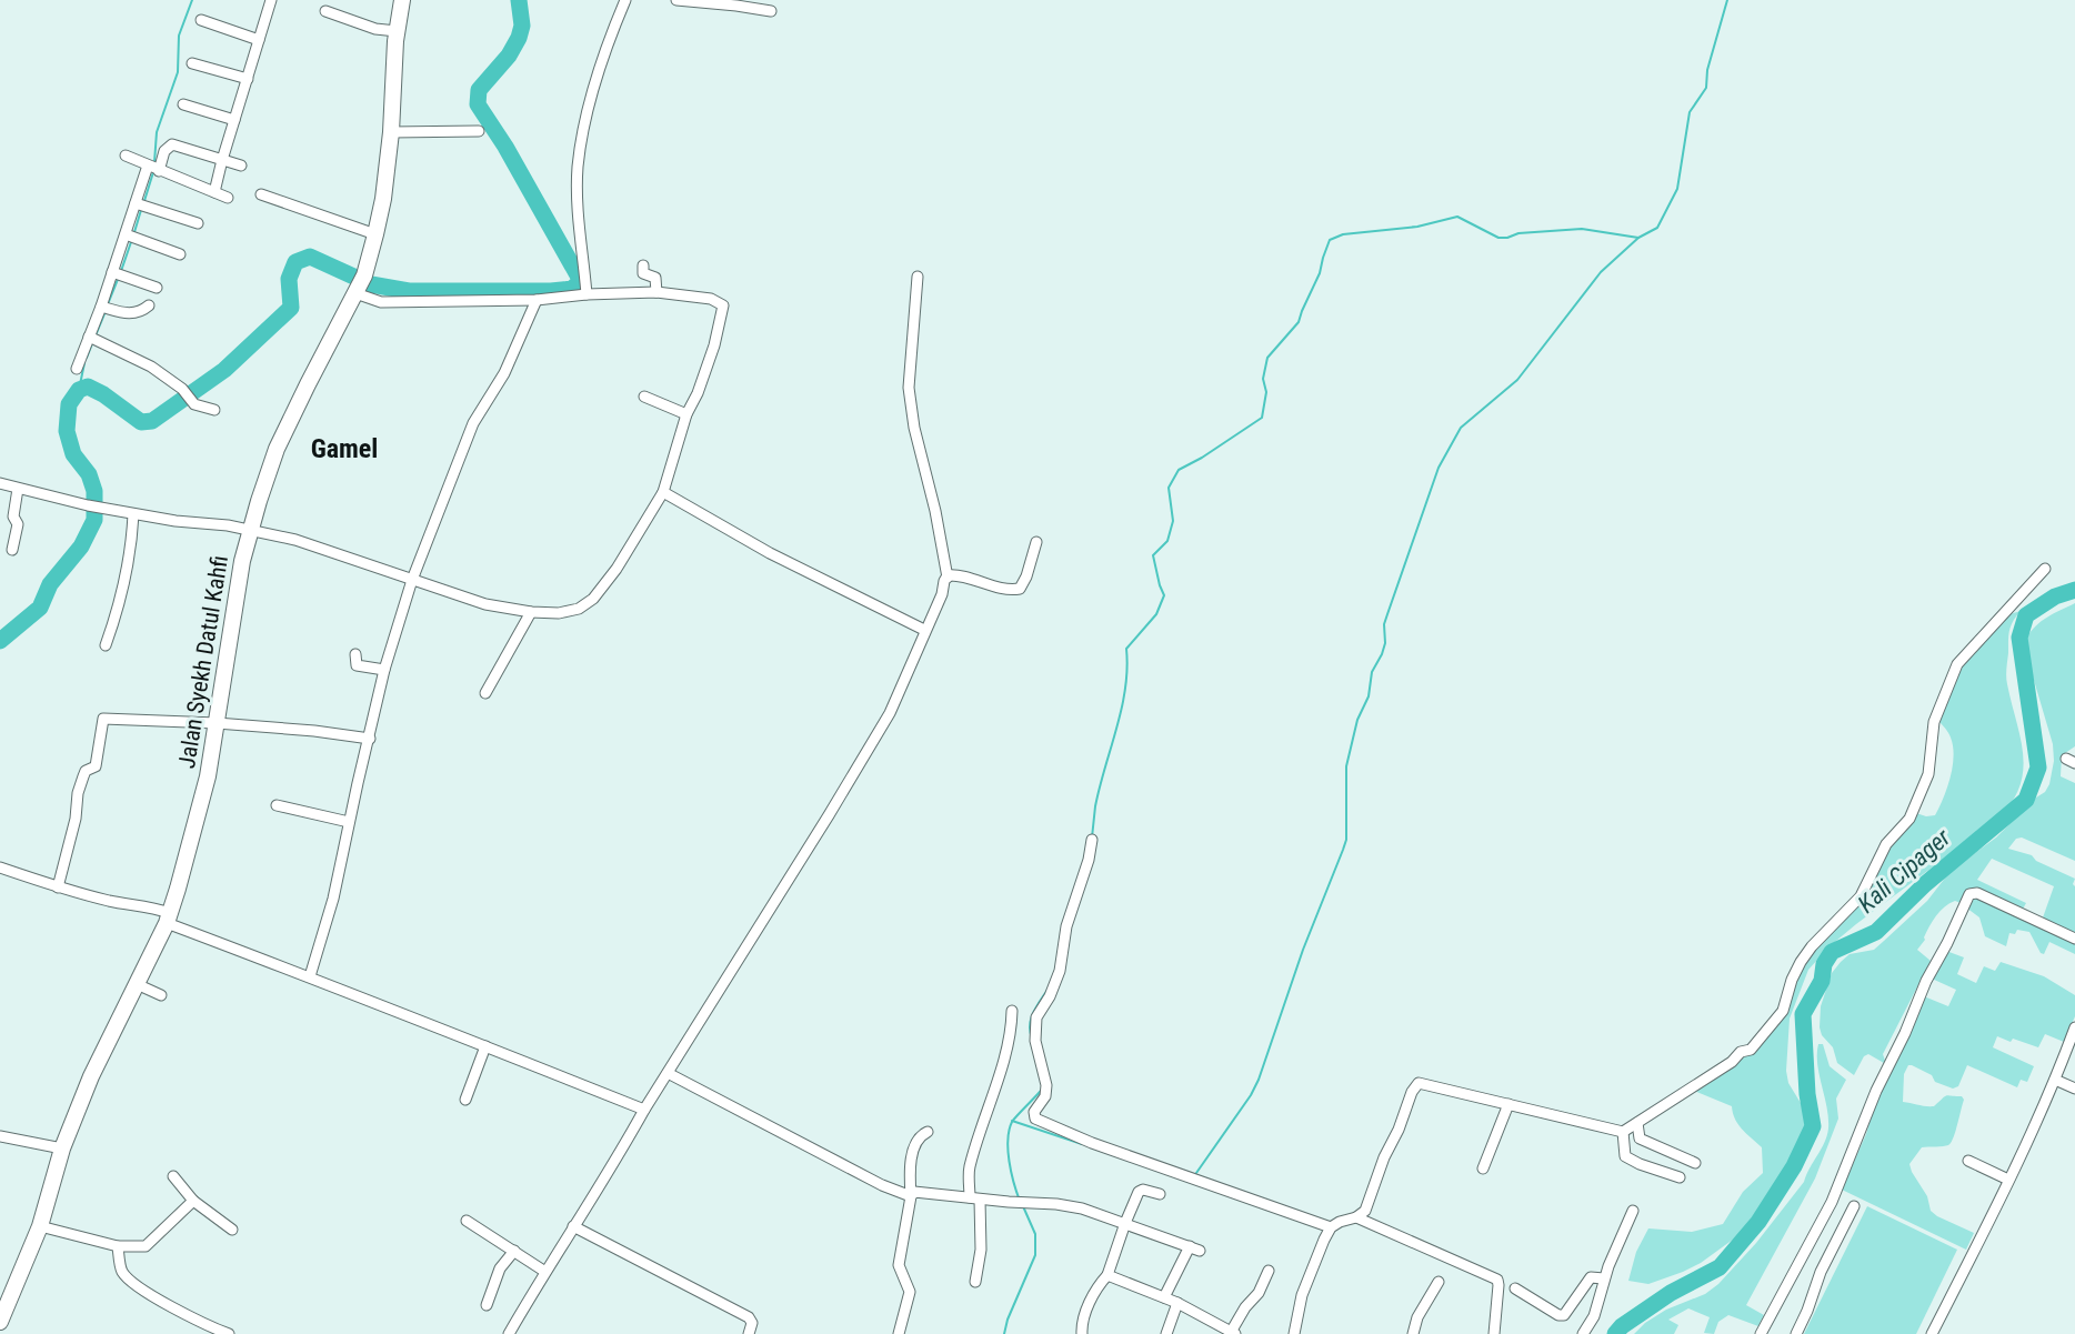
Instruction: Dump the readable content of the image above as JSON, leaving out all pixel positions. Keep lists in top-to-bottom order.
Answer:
{
  "streets": {
    "street": ["Jalan Syekh Datul Kahfi"]
  },
  "districts": ["Gamel"],
  "water": ["Kali Cipager"]
}
